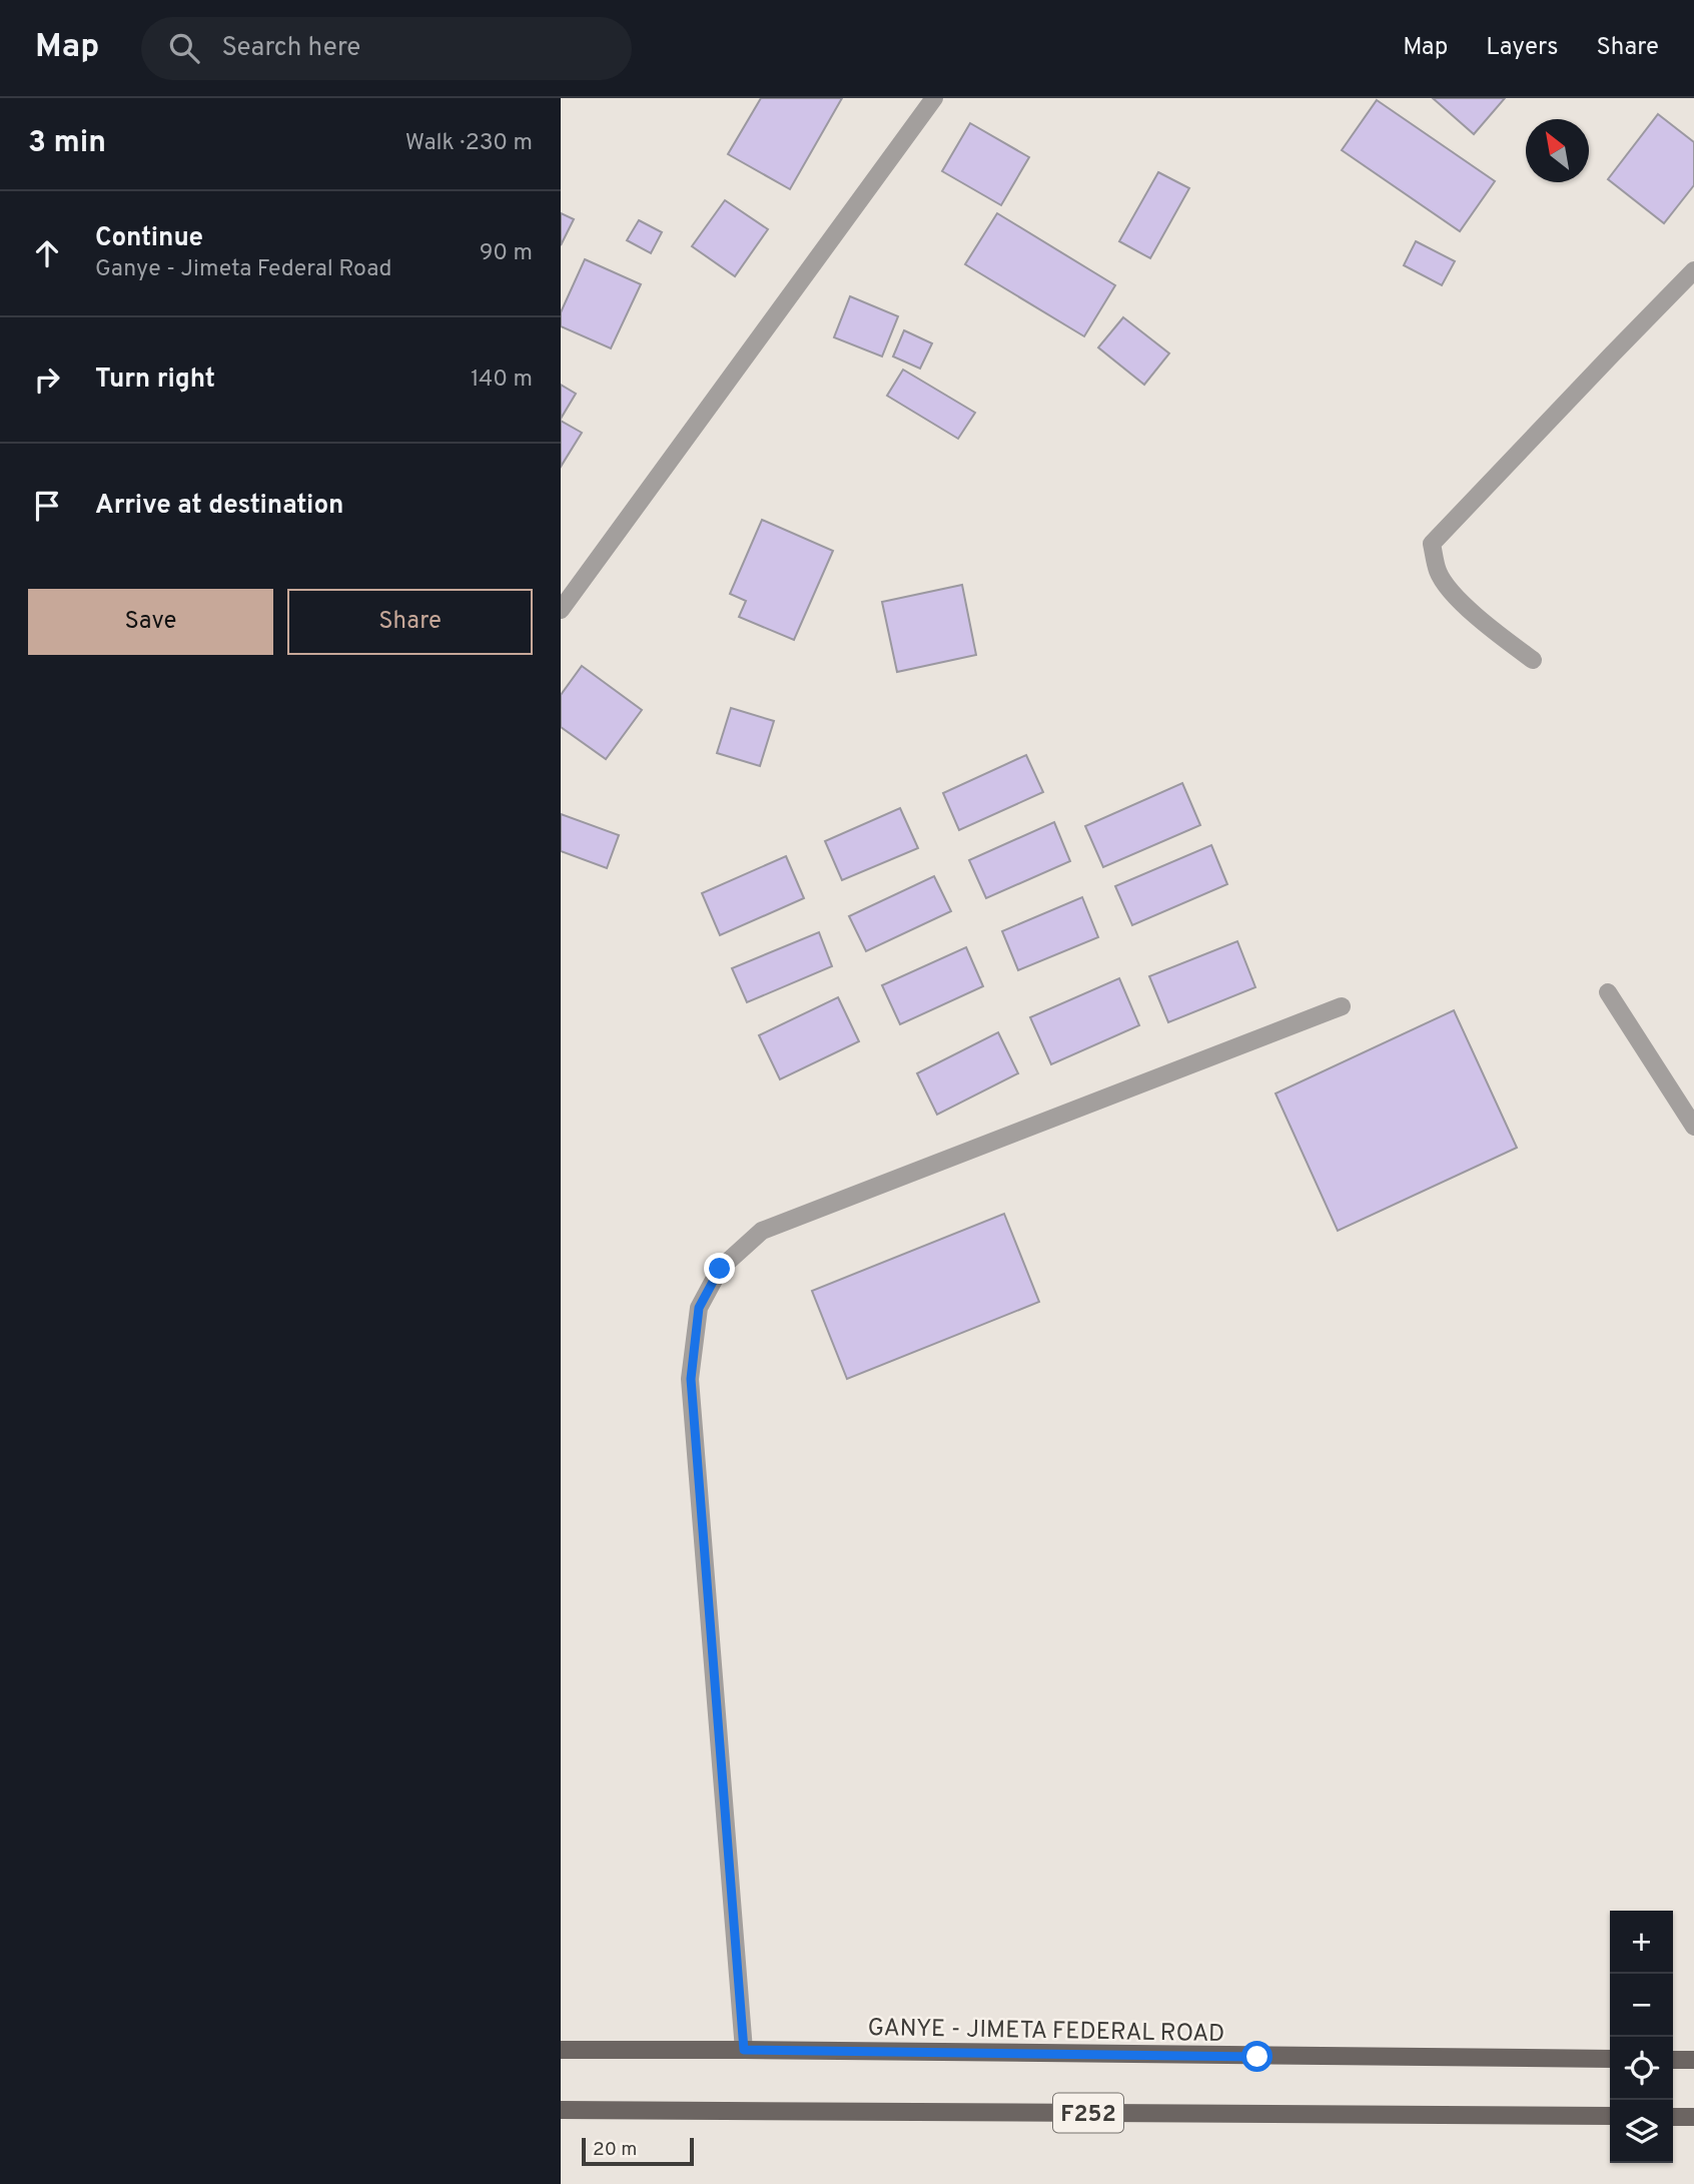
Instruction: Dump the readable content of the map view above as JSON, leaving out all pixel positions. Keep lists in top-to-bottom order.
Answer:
{
  "streets": {
    "main road": ["GANYE - JIMETA FEDERAL ROAD", "F252"]
  },
  "scale_bar": "20 m",
  "north": "top left",
  "page": {
    "header": "Map",
    "search": "Search here",
    "nav": ["Map", "Layers", "Share"],
    "heading": ["3 min", "Walk · 230 m"],
    "list": [
      ["Continue", "Ganye - Jimeta Federal Road", "90 m"],
      ["Turn right", "140 m"],
      "Arrive at destination"
    ],
    "buttons": ["Save", "Share"],
    "map_buttons": ["+", "−"],
    "scale": "20 m"
  }
}
